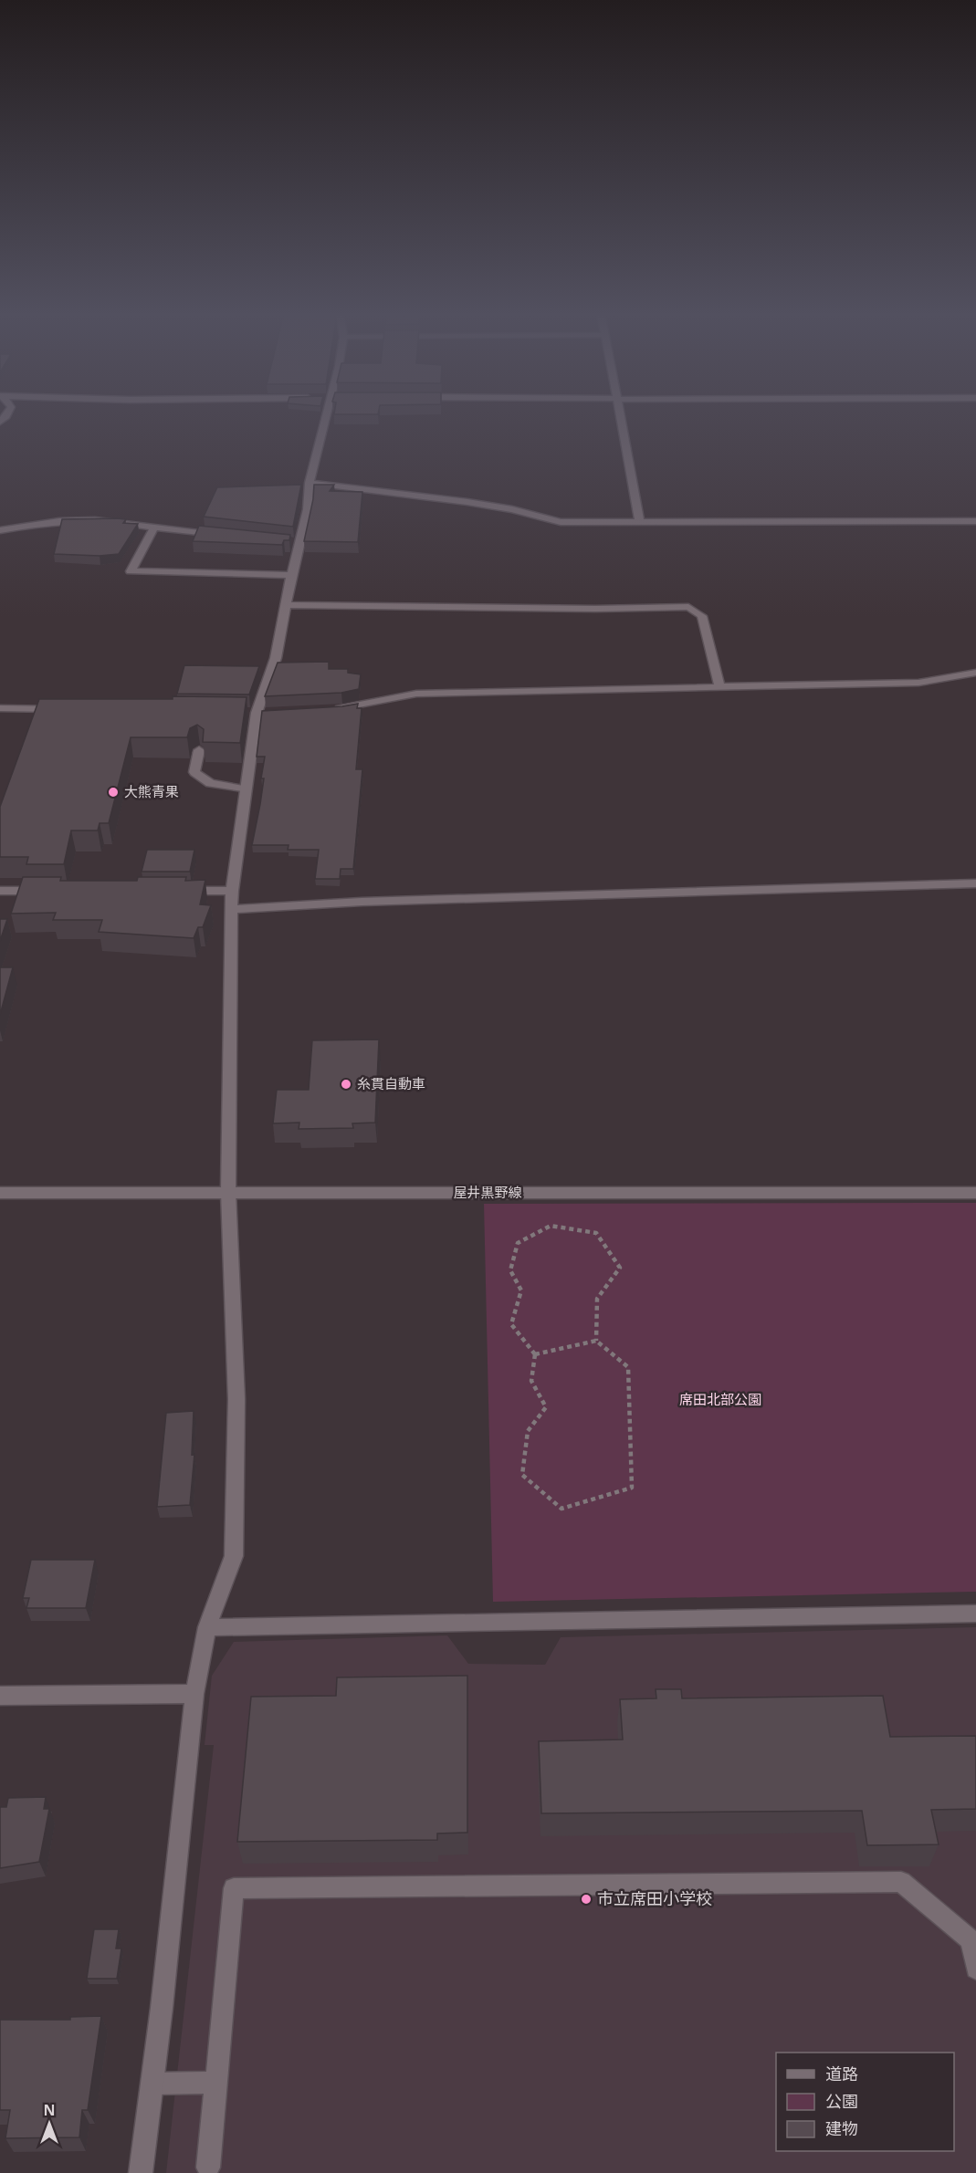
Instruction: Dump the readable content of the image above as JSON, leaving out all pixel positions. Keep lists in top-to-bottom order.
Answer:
{
  "streets": {
    "street": ["屋井黒野線"]
  },
  "parks": ["席田北部公園"],
  "places": ["大熊青果", "糸貫自動車", "市立席田小学校"],
  "legend": ["道路", "公園", "建物"],
  "north": "top"
}
